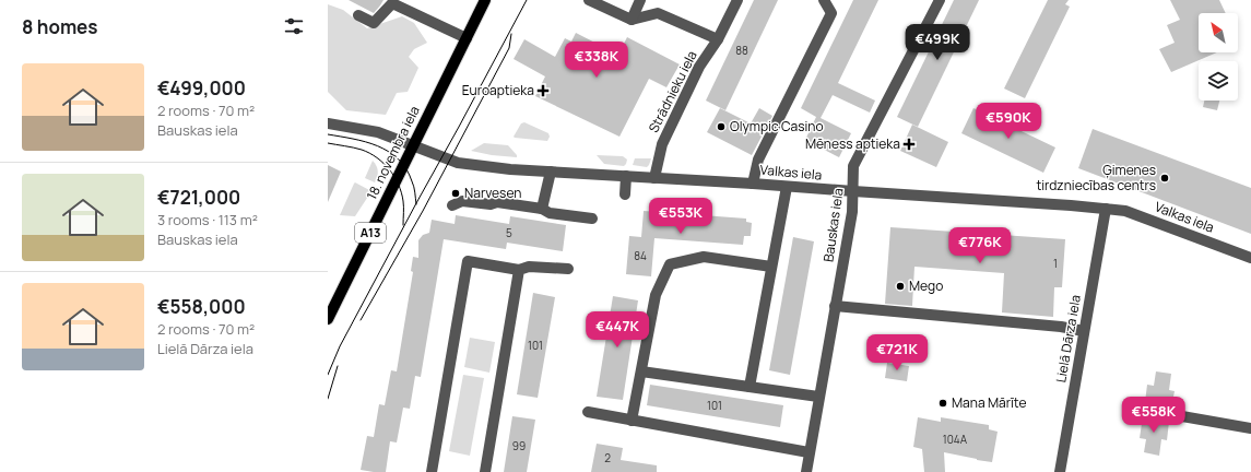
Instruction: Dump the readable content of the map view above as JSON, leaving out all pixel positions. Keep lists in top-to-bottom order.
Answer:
{
  "streets": {
    "main road": ["18. novembra iela", "A13"],
    "street": [
      "Strādnieku iela",
      "Valkas iela",
      "Bauskas iela",
      "Lielā Dārza iela"
    ]
  },
  "crossings": [
    ["Strādnieku iela", "Valkas iela"],
    ["18. novembra iela", "Valkas iela"],
    ["Valkas iela", "Bauskas iela"],
    ["Valkas iela", "Lielā Dārza iela"]
  ],
  "places": {
    "health": ["Euroaptieka", "Mēness aptieka"],
    "other": [
      "Olympic Casino",
      "Ģimenes tirdzniecības centrs",
      "Narvesen",
      "Mego",
      "Mana Mārīte"
    ]
  },
  "house_numbers": [
    "88",
    "5",
    "84",
    "1",
    "101",
    "101",
    "104A",
    "99",
    "2"
  ],
  "north": "top left",
  "page": {
    "heading": "8 homes",
    "price": [
      "€499K",
      "€338K",
      "€590K",
      "€553K",
      "€776K",
      "€447K",
      "€721K",
      "€558K"
    ],
    "list": [
      {
        "name": "€499,000",
        "note": "2 rooms · 70 m² · Bauskas iela"
      },
      {
        "name": "€721,000",
        "note": "3 rooms · 113 m² · Bauskas iela"
      },
      {
        "name": "€558,000",
        "note": "2 rooms · 70 m² · Lielā Dārza iela"
      }
    ]
  }
}
